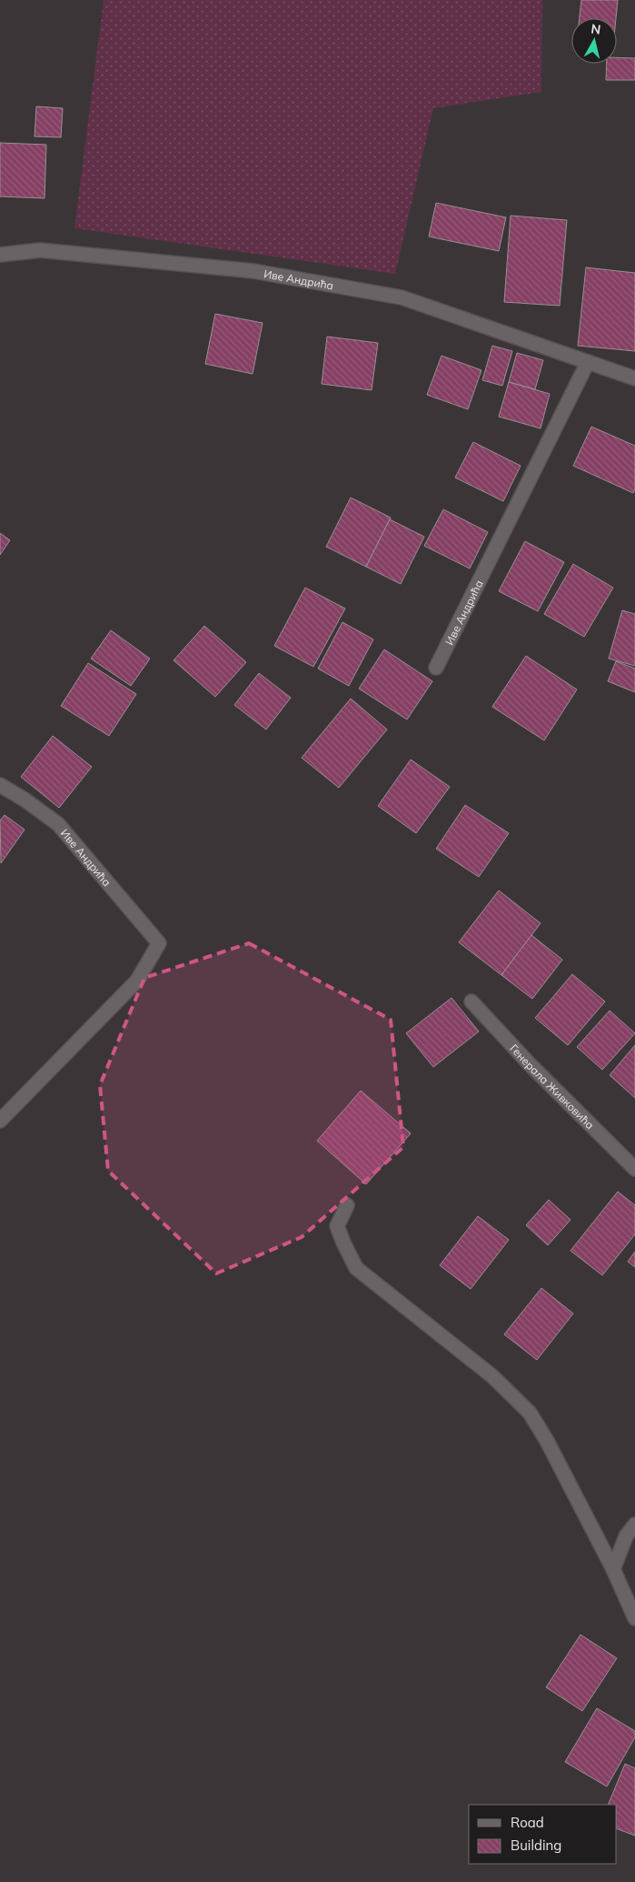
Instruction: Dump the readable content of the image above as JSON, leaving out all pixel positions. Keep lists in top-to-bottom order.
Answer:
{
  "streets": {
    "street": ["Иве Андрића", "Генерала Живковића"]
  },
  "legend": ["Road", "Building"],
  "north": "top"
}
